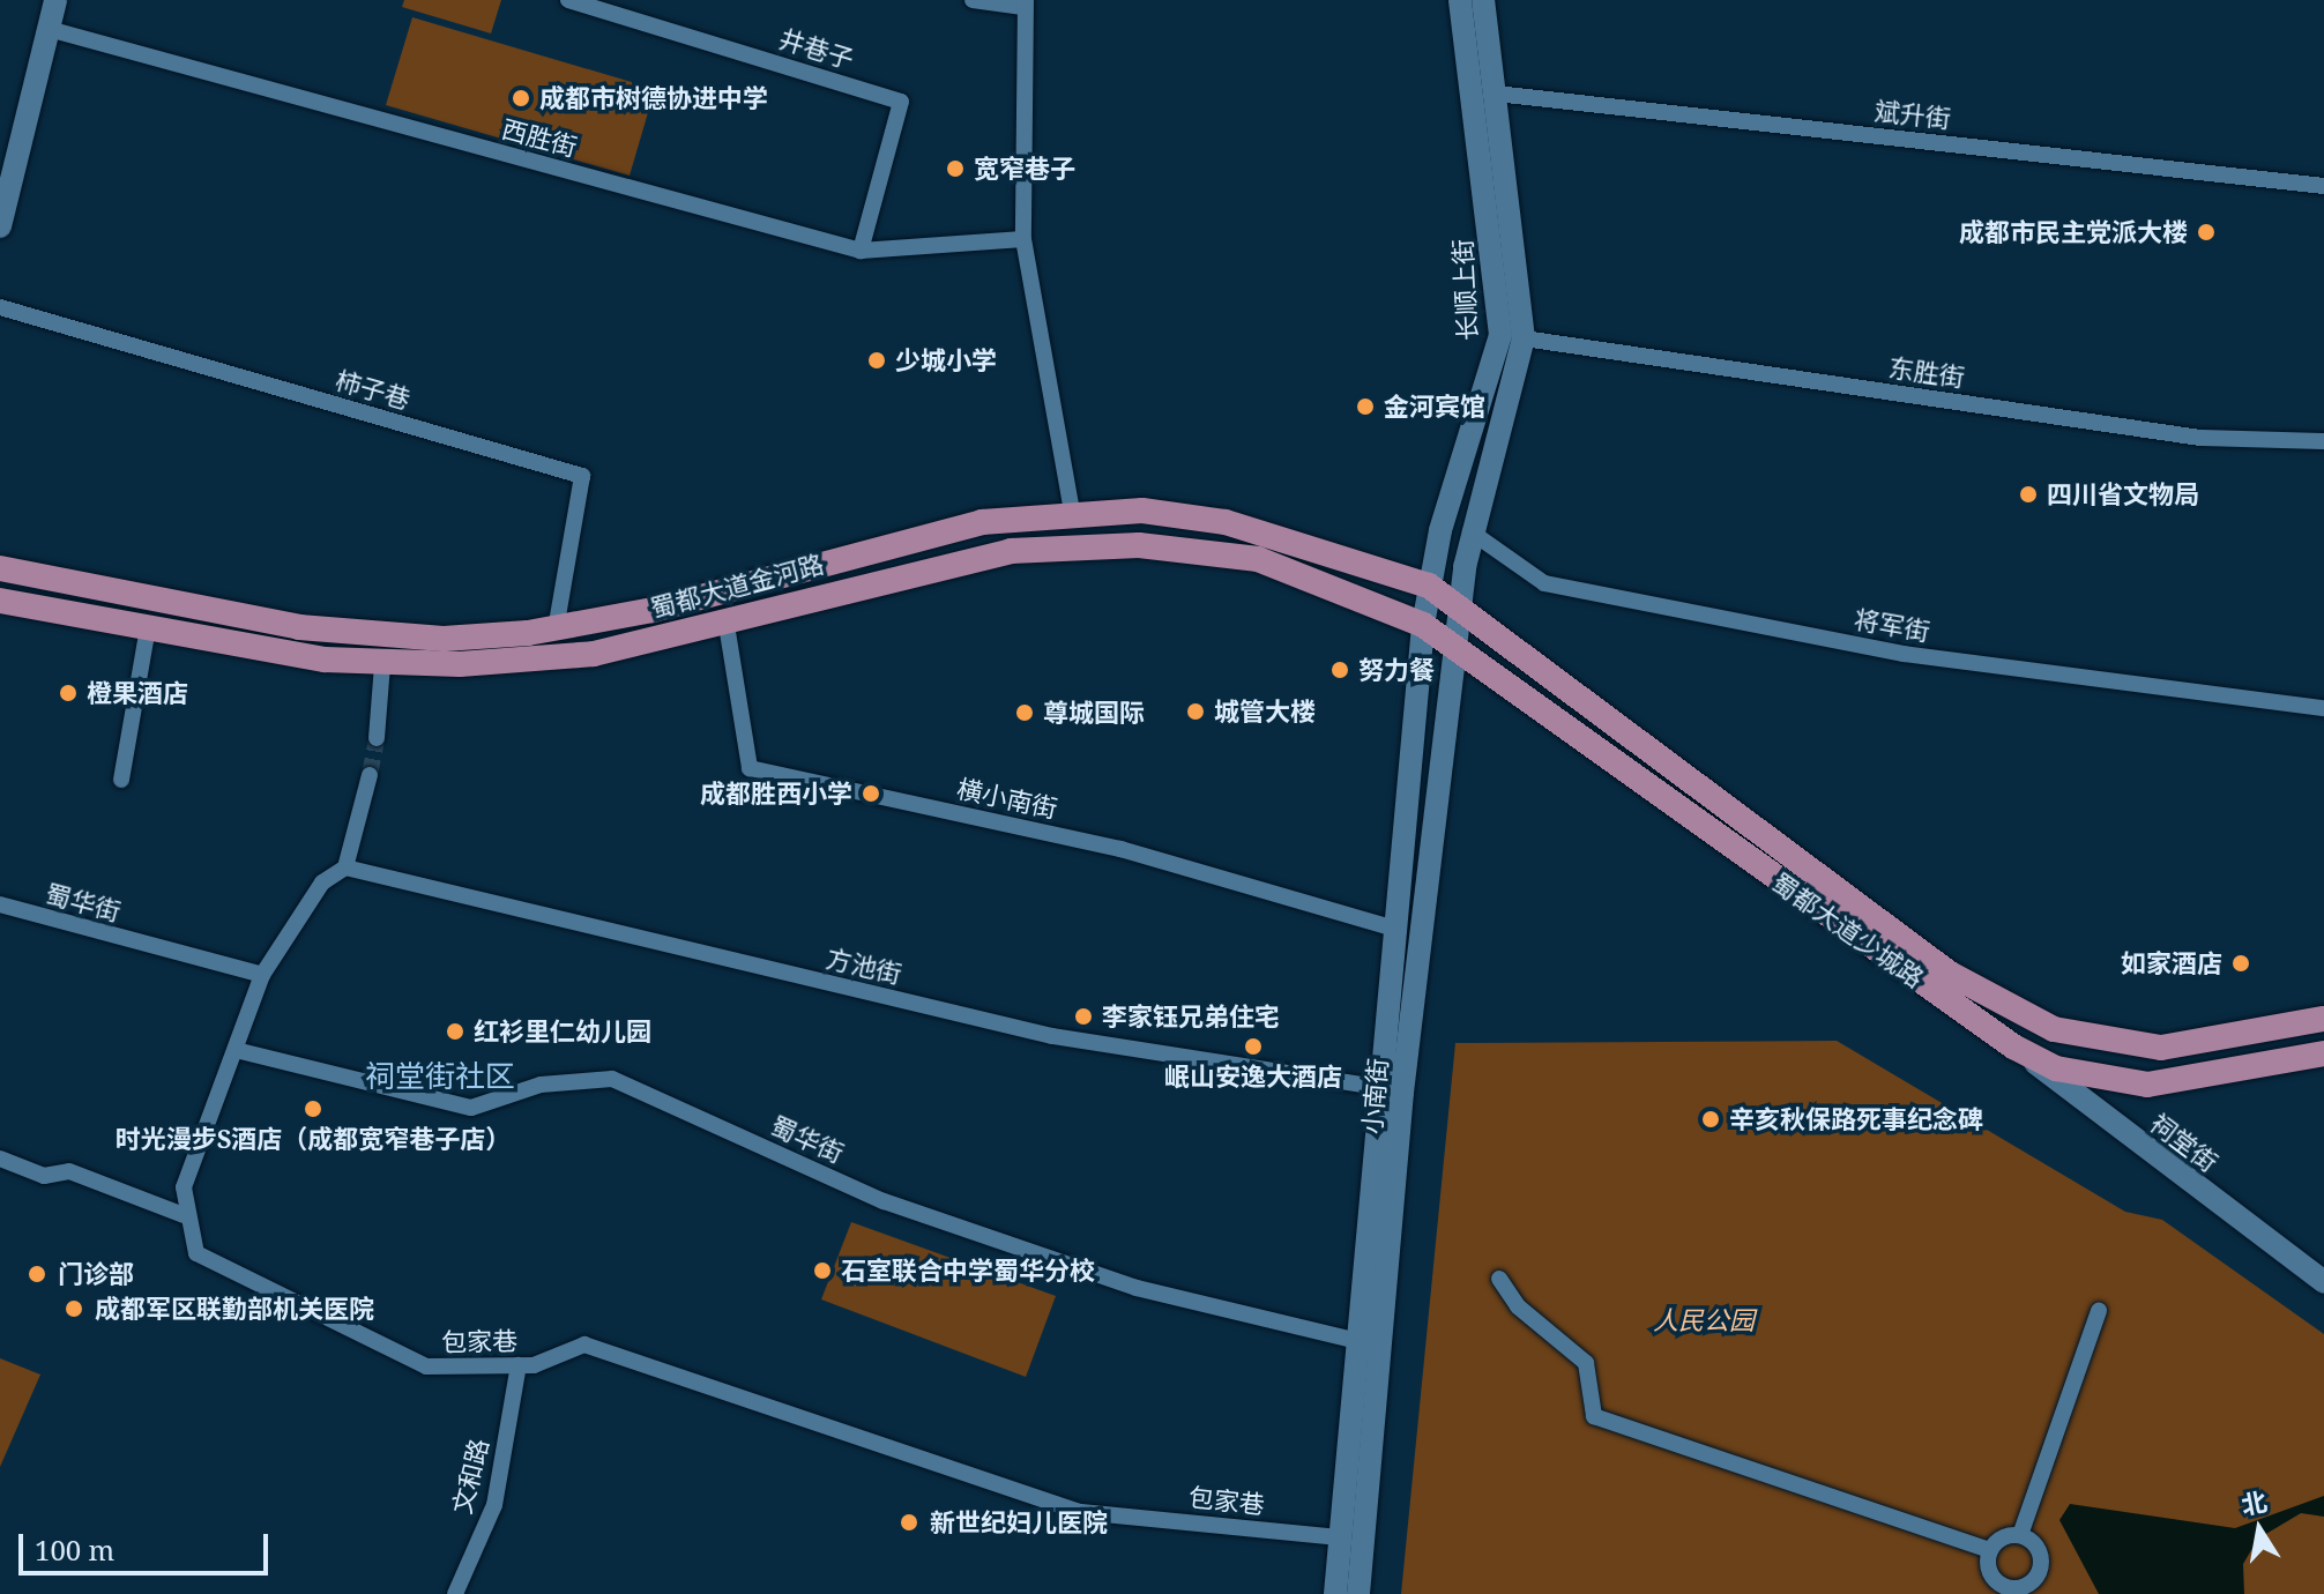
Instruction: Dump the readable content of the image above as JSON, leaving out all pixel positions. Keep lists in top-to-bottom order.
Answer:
{
  "streets": {
    "main road": [
      "长顺上街",
      "蜀都大道金河路",
      "蜀都大道少城路",
      "小南街",
      "祠堂街"
    ],
    "street": [
      "井巷子",
      "斌升街",
      "西胜街",
      "东胜街",
      "柿子巷",
      "将军街",
      "横小南街",
      "蜀华街",
      "方池街",
      "包家巷",
      "文和路"
    ]
  },
  "crossings": [
    ["井巷子", "西胜街"],
    ["斌升街", "长顺上街"],
    ["长顺上街", "东胜街"],
    ["长顺上街", "蜀都大道金河路"],
    ["长顺上街", "将军街"],
    ["长顺上街", "蜀都大道少城路"],
    ["长顺上街", "小南街"],
    ["柿子巷", "蜀都大道金河路"],
    ["蜀都大道金河路", "横小南街"],
    ["蜀都大道金河路", "蜀都大道少城路"],
    ["蜀都大道金河路", "小南街"],
    ["横小南街", "小南街"],
    ["蜀华街", "小南街"],
    ["蜀都大道少城路", "小南街"],
    ["蜀都大道少城路", "祠堂街"],
    ["方池街", "小南街"],
    ["小南街", "包家巷"],
    ["包家巷", "文和路"]
  ],
  "districts": ["祠堂街社区"],
  "parks": ["人民公园"],
  "places": [
    "成都市树德协进中学",
    "宽窄巷子",
    "成都市民主党派大楼",
    "少城小学",
    "金河宾馆",
    "四川省文物局",
    "努力餐",
    "橙果酒店",
    "城管大楼",
    "尊城国际",
    "成都胜西小学",
    "如家酒店",
    "李家钰兄弟住宅",
    "红衫里仁幼儿园",
    "岷山安逸大酒店",
    "时光漫步S酒店（成都宽窄巷子店）",
    "辛亥秋保路死事纪念碑",
    "石室联合中学蜀华分校",
    "门诊部",
    "成都军区联勤部机关医院",
    "新世纪妇儿医院"
  ],
  "scale_bar": "100 m",
  "north": "top"
}
